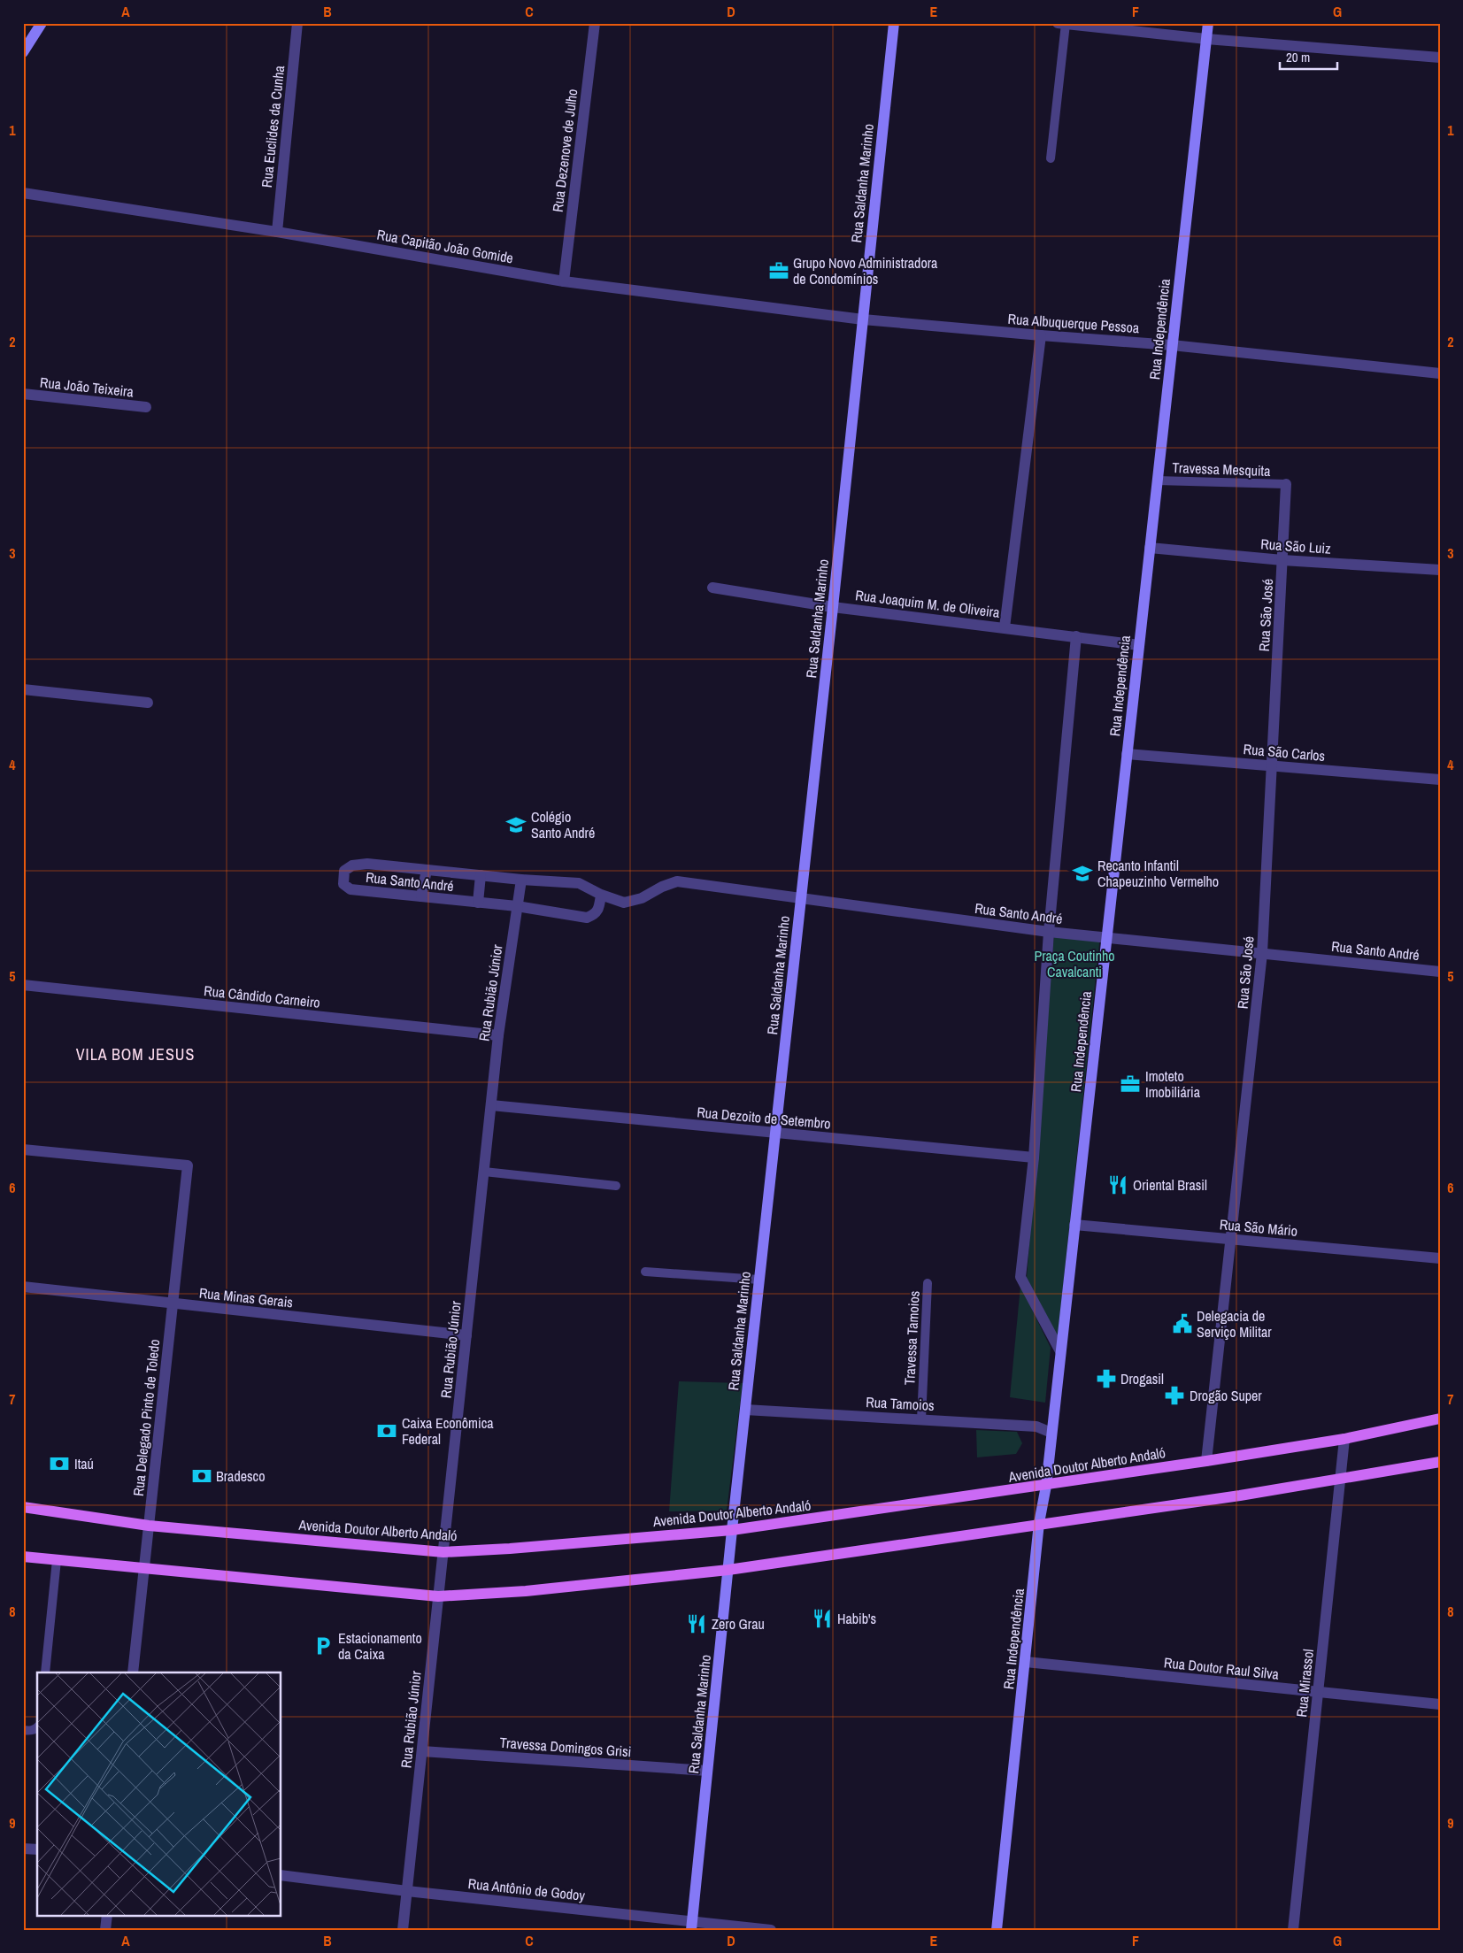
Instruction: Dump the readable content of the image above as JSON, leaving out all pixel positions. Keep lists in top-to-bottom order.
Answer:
{
  "streets": {
    "main road": ["Avenida Doutor Alberto Andaló"],
    "street": [
      "Rua Euclides da Cunha",
      "Rua Dezenove de Julho",
      "Rua Saldanha Marinho",
      "Rua Capitão João Gomide",
      "Rua Albuquerque Pessoa",
      "Rua Independência",
      "Rua João Teixeira",
      "Rua São Luiz",
      "Rua Joaquim M. de Oliveira",
      "Rua São José",
      "Rua São Carlos",
      "Rua Santo André",
      "Rua Rubião Júnior",
      "Rua Cândido Carneiro",
      "Rua Dezoito de Setembro",
      "Rua São Mário",
      "Rua Minas Gerais",
      "Rua Tamoios",
      "Rua Delegado Pinto de Toledo",
      "Rua Doutor Raul Silva",
      "Rua Mirassol",
      "Travessa Domingos Grisi",
      "Rua Antônio de Godoy"
    ],
    "lane": ["Travessa Mesquita", "Travessa Tamoios"]
  },
  "crossings": [
    ["Rua Euclides da Cunha", "Rua Capitão João Gomide"],
    ["Rua Dezenove de Julho", "Rua Capitão João Gomide"],
    ["Rua Saldanha Marinho", "Rua Capitão João Gomide"],
    ["Rua Saldanha Marinho", "Rua Albuquerque Pessoa"],
    ["Rua Saldanha Marinho", "Rua Joaquim M. de Oliveira"],
    ["Rua Saldanha Marinho", "Rua Santo André"],
    ["Rua Saldanha Marinho", "Rua Dezoito de Setembro"],
    ["Rua Saldanha Marinho", "Rua Tamoios"],
    ["Rua Saldanha Marinho", "Avenida Doutor Alberto Andaló"],
    ["Rua Saldanha Marinho", "Travessa Domingos Grisi"],
    ["Rua Saldanha Marinho", "Rua Antônio de Godoy"],
    ["Rua Capitão João Gomide", "Rua Albuquerque Pessoa"],
    ["Rua Albuquerque Pessoa", "Rua Independência"],
    ["Rua Independência", "Travessa Mesquita"],
    ["Rua Independência", "Rua São Luiz"],
    ["Rua Independência", "Rua Joaquim M. de Oliveira"],
    ["Rua Independência", "Rua São Carlos"],
    ["Rua Independência", "Rua Santo André"],
    ["Rua Independência", "Rua São Mário"],
    ["Rua Independência", "Rua Tamoios"],
    ["Rua Independência", "Avenida Doutor Alberto Andaló"],
    ["Rua Independência", "Rua Doutor Raul Silva"],
    ["Travessa Mesquita", "Rua São José"],
    ["Rua São Luiz", "Rua São José"],
    ["Rua São José", "Rua São Carlos"],
    ["Rua São José", "Rua Santo André"],
    ["Rua São José", "Rua São Mário"],
    ["Rua São José", "Avenida Doutor Alberto Andaló"],
    ["Rua Santo André", "Rua Rubião Júnior"],
    ["Rua Rubião Júnior", "Rua Cândido Carneiro"],
    ["Rua Rubião Júnior", "Rua Dezoito de Setembro"],
    ["Rua Rubião Júnior", "Rua Minas Gerais"],
    ["Rua Rubião Júnior", "Avenida Doutor Alberto Andaló"],
    ["Rua Rubião Júnior", "Travessa Domingos Grisi"],
    ["Rua Rubião Júnior", "Rua Antônio de Godoy"],
    ["Rua Minas Gerais", "Rua Delegado Pinto de Toledo"],
    ["Travessa Tamoios", "Rua Tamoios"],
    ["Rua Delegado Pinto de Toledo", "Avenida Doutor Alberto Andaló"],
    ["Avenida Doutor Alberto Andaló", "Rua Mirassol"],
    ["Rua Doutor Raul Silva", "Rua Mirassol"]
  ],
  "districts": ["VILA BOM JESUS"],
  "parks": ["Praça Coutinho Cavalcanti"],
  "places": {
    "office": ["Grupo Novo Administradora de Condomínios", "Imoteto Imobiliária"],
    "school or university": ["Colégio Santo André", "Recanto Infantil Chapeuzinho Vermelho"],
    "restaurant": ["Oriental Brasil", "Habib's", "Zero Grau"],
    "public building": ["Delegacia de Serviço Militar"],
    "pharmacy": ["Drogasil", "Drogão Super"],
    "bank": ["Caixa Econômica Federal", "Itaú", "Bradesco"],
    "parking": ["Estacionamento da Caixa"]
  },
  "scale_bar": "20 m",
  "grid": {
    "columns": [
      "A",
      "B",
      "C",
      "D",
      "E",
      "F",
      "G"
    ],
    "rows": [
      "1",
      "2",
      "3",
      "4",
      "5",
      "6",
      "7",
      "8",
      "9"
    ]
  }
}
